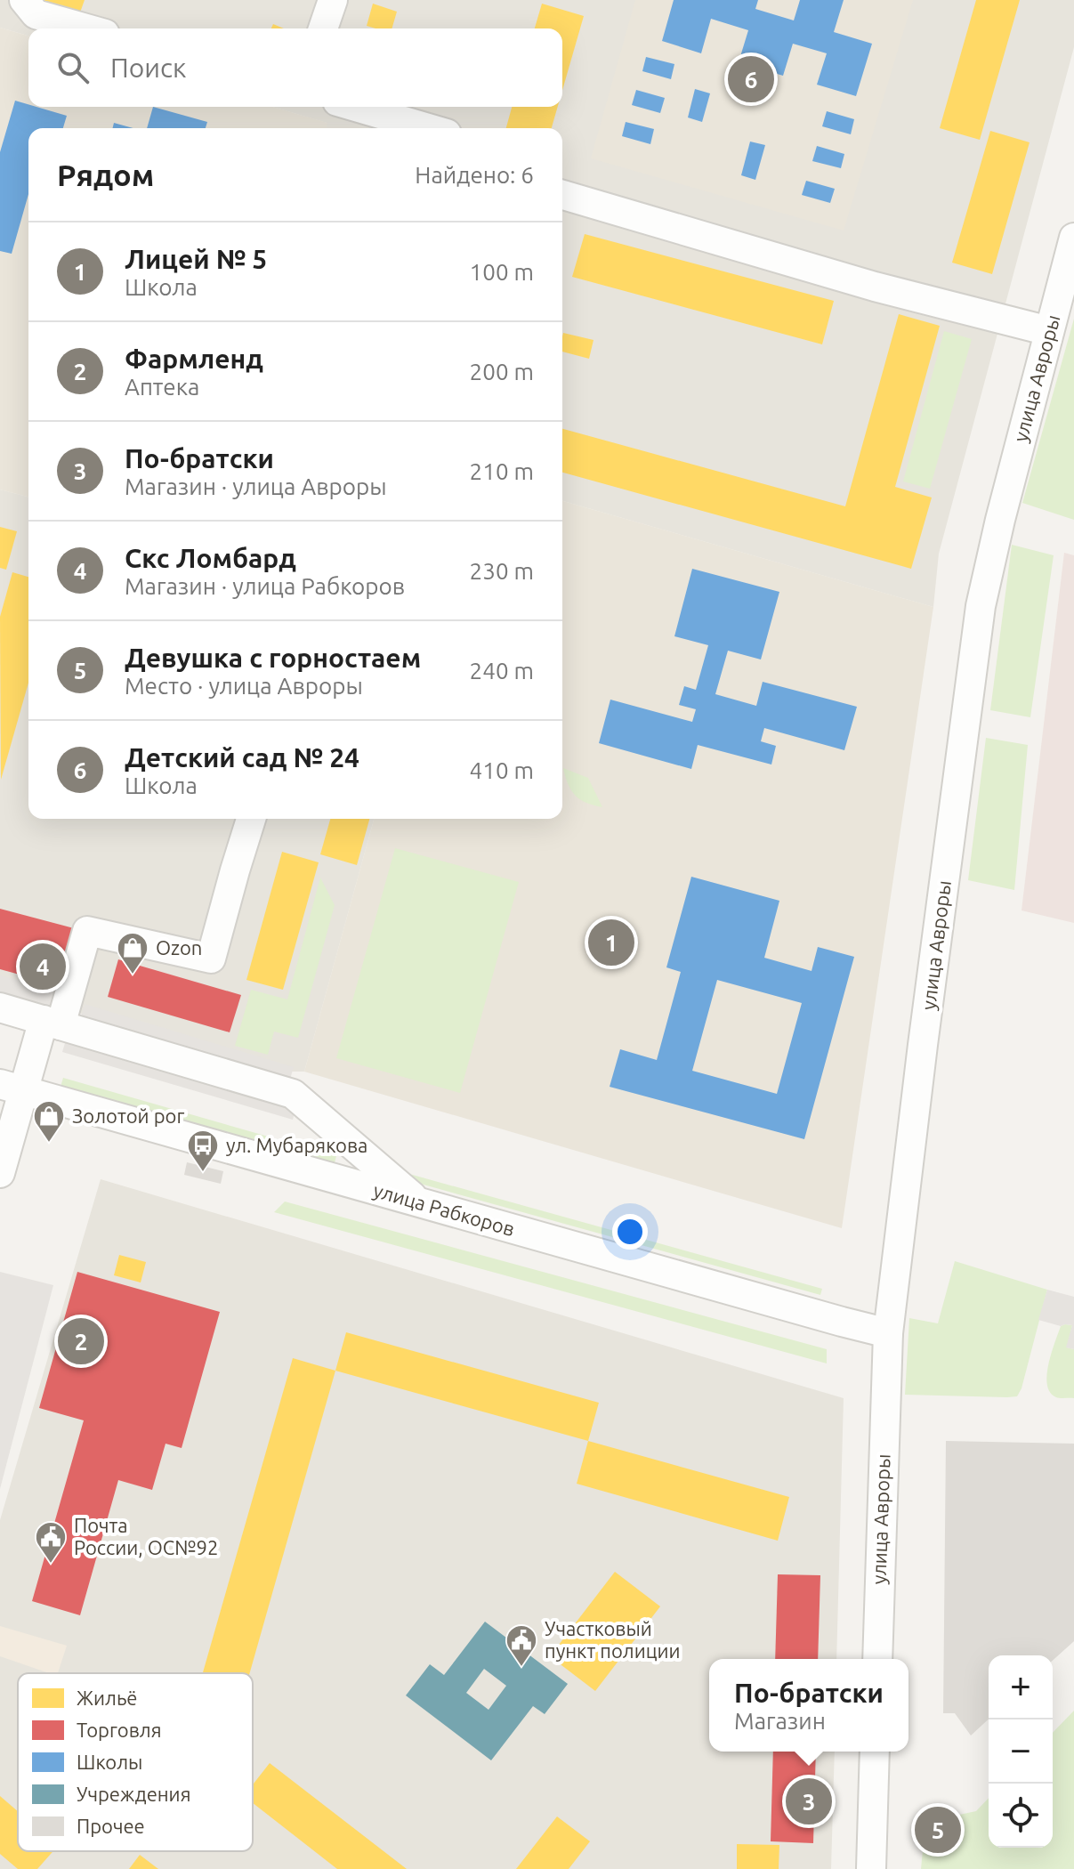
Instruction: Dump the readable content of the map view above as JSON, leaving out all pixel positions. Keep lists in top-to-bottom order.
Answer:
{
  "streets": {
    "street": ["улица Авроры", "улица Рабкоров"]
  },
  "crossings": [
    ["улица Авроры", "улица Рабкоров"]
  ],
  "places": {
    "shop": ["Ozon", "Золотой рог"],
    "bus stop": ["ул. Мубарякова"],
    "public building": ["Почта России, ОС№92", "Участковый пункт полиции"]
  },
  "legend": [
    "Жильё",
    "Торговля",
    "Школы",
    "Учреждения",
    "Прочее"
  ],
  "page": {
    "search": "Поиск",
    "pins": [
      "6",
      "1",
      "4",
      "2",
      "3",
      "5"
    ],
    "heading": ["Рядом", "Найдено: 6"],
    "list": [
      {
        "mark": "1",
        "name": "Лицей № 5",
        "note": "Школа",
        "value": "100 m"
      },
      {
        "mark": "2",
        "name": "Фармленд",
        "note": "Аптека",
        "value": "200 m"
      },
      {
        "mark": "3",
        "name": "По-братски",
        "note": "Магазин · улица Авроры",
        "value": "210 m"
      },
      {
        "mark": "4",
        "name": "Скс Ломбард",
        "note": "Магазин · улица Рабкоров",
        "value": "230 m"
      },
      {
        "mark": "5",
        "name": "Девушка с горностаем",
        "note": "Место · улица Авроры",
        "value": "240 m"
      },
      {
        "mark": "6",
        "name": "Детский сад № 24",
        "note": "Школа",
        "value": "410 m"
      }
    ],
    "map_buttons": ["+", "−"],
    "popup": ["По-братски", "Магазин"]
  }
}
